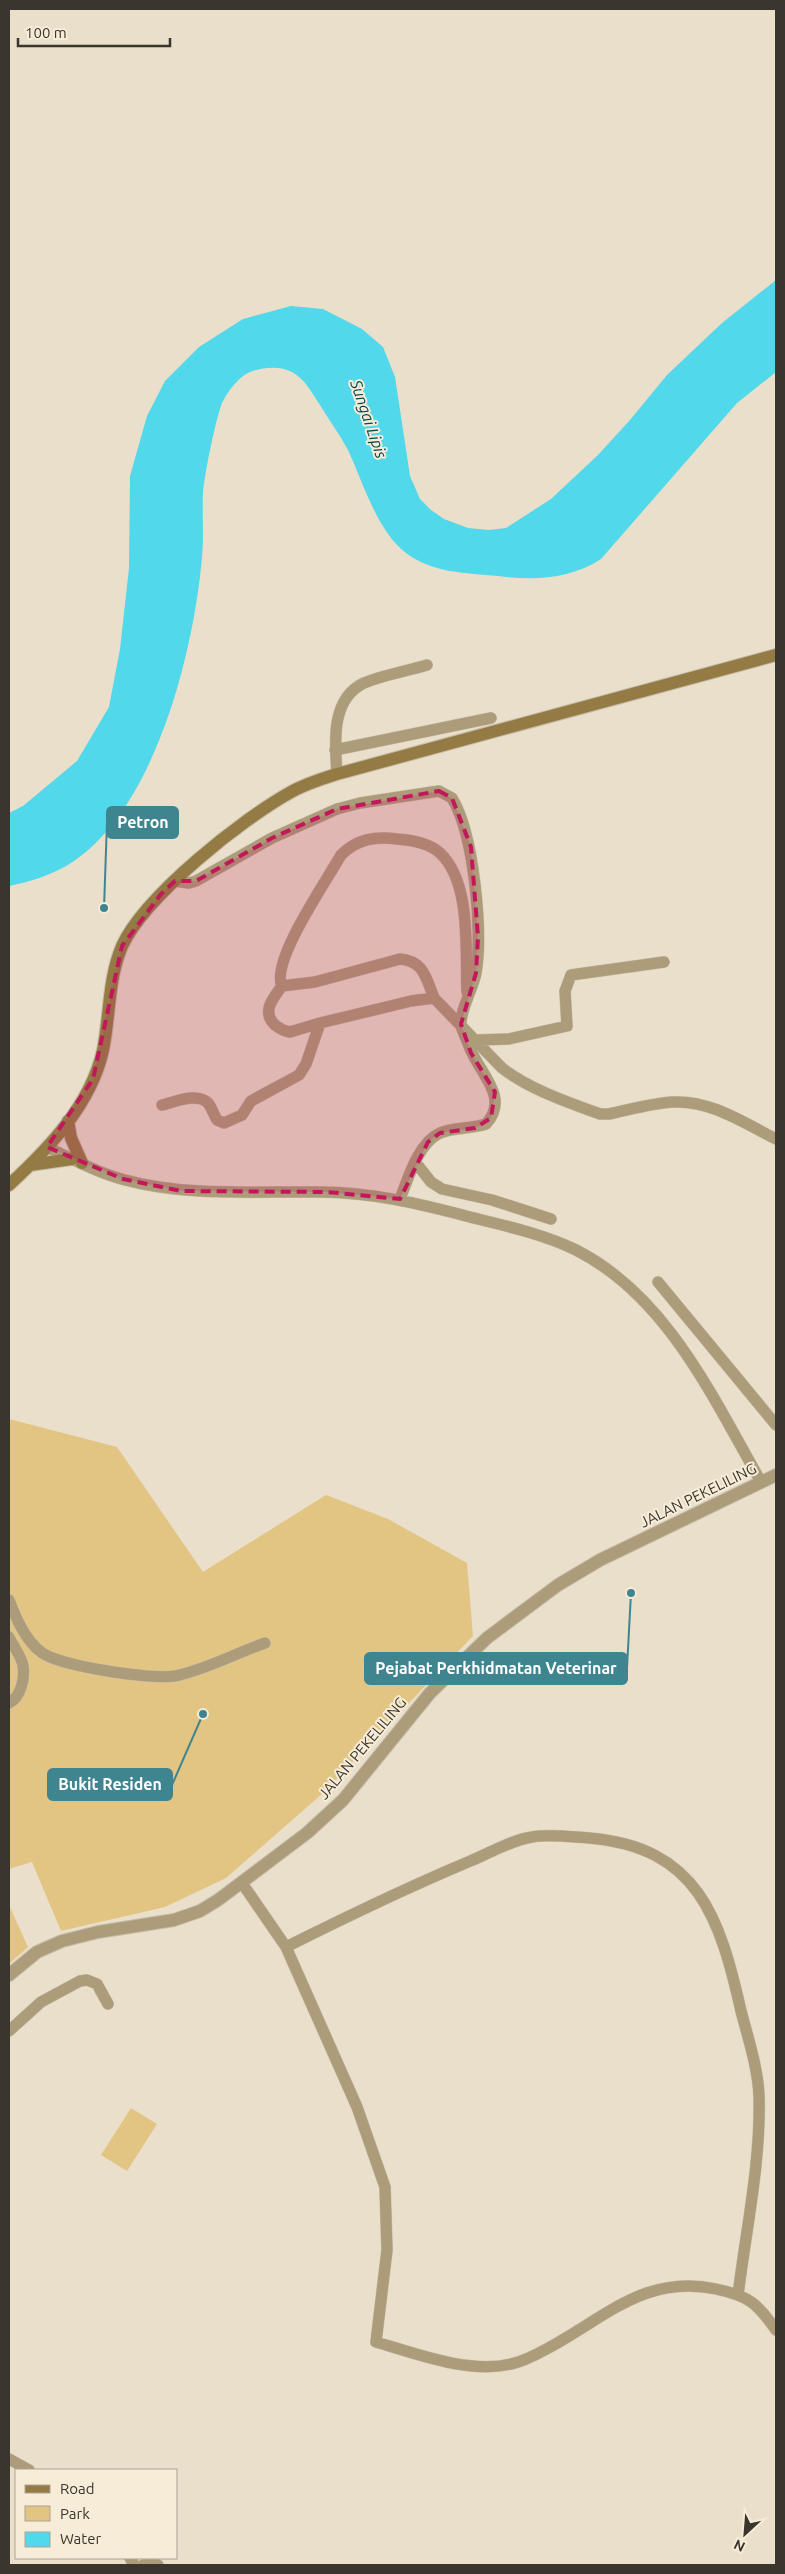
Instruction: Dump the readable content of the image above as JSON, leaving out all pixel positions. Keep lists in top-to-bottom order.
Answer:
{
  "streets": {
    "street": ["JALAN PEKELILING"]
  },
  "water": ["Sungai Lipis"],
  "places": ["Petron", "Pejabat Perkhidmatan Veterinar", "Bukit Residen"],
  "legend": ["Road", "Park", "Water"],
  "scale_bar": "100 m",
  "north": "bottom left"
}
